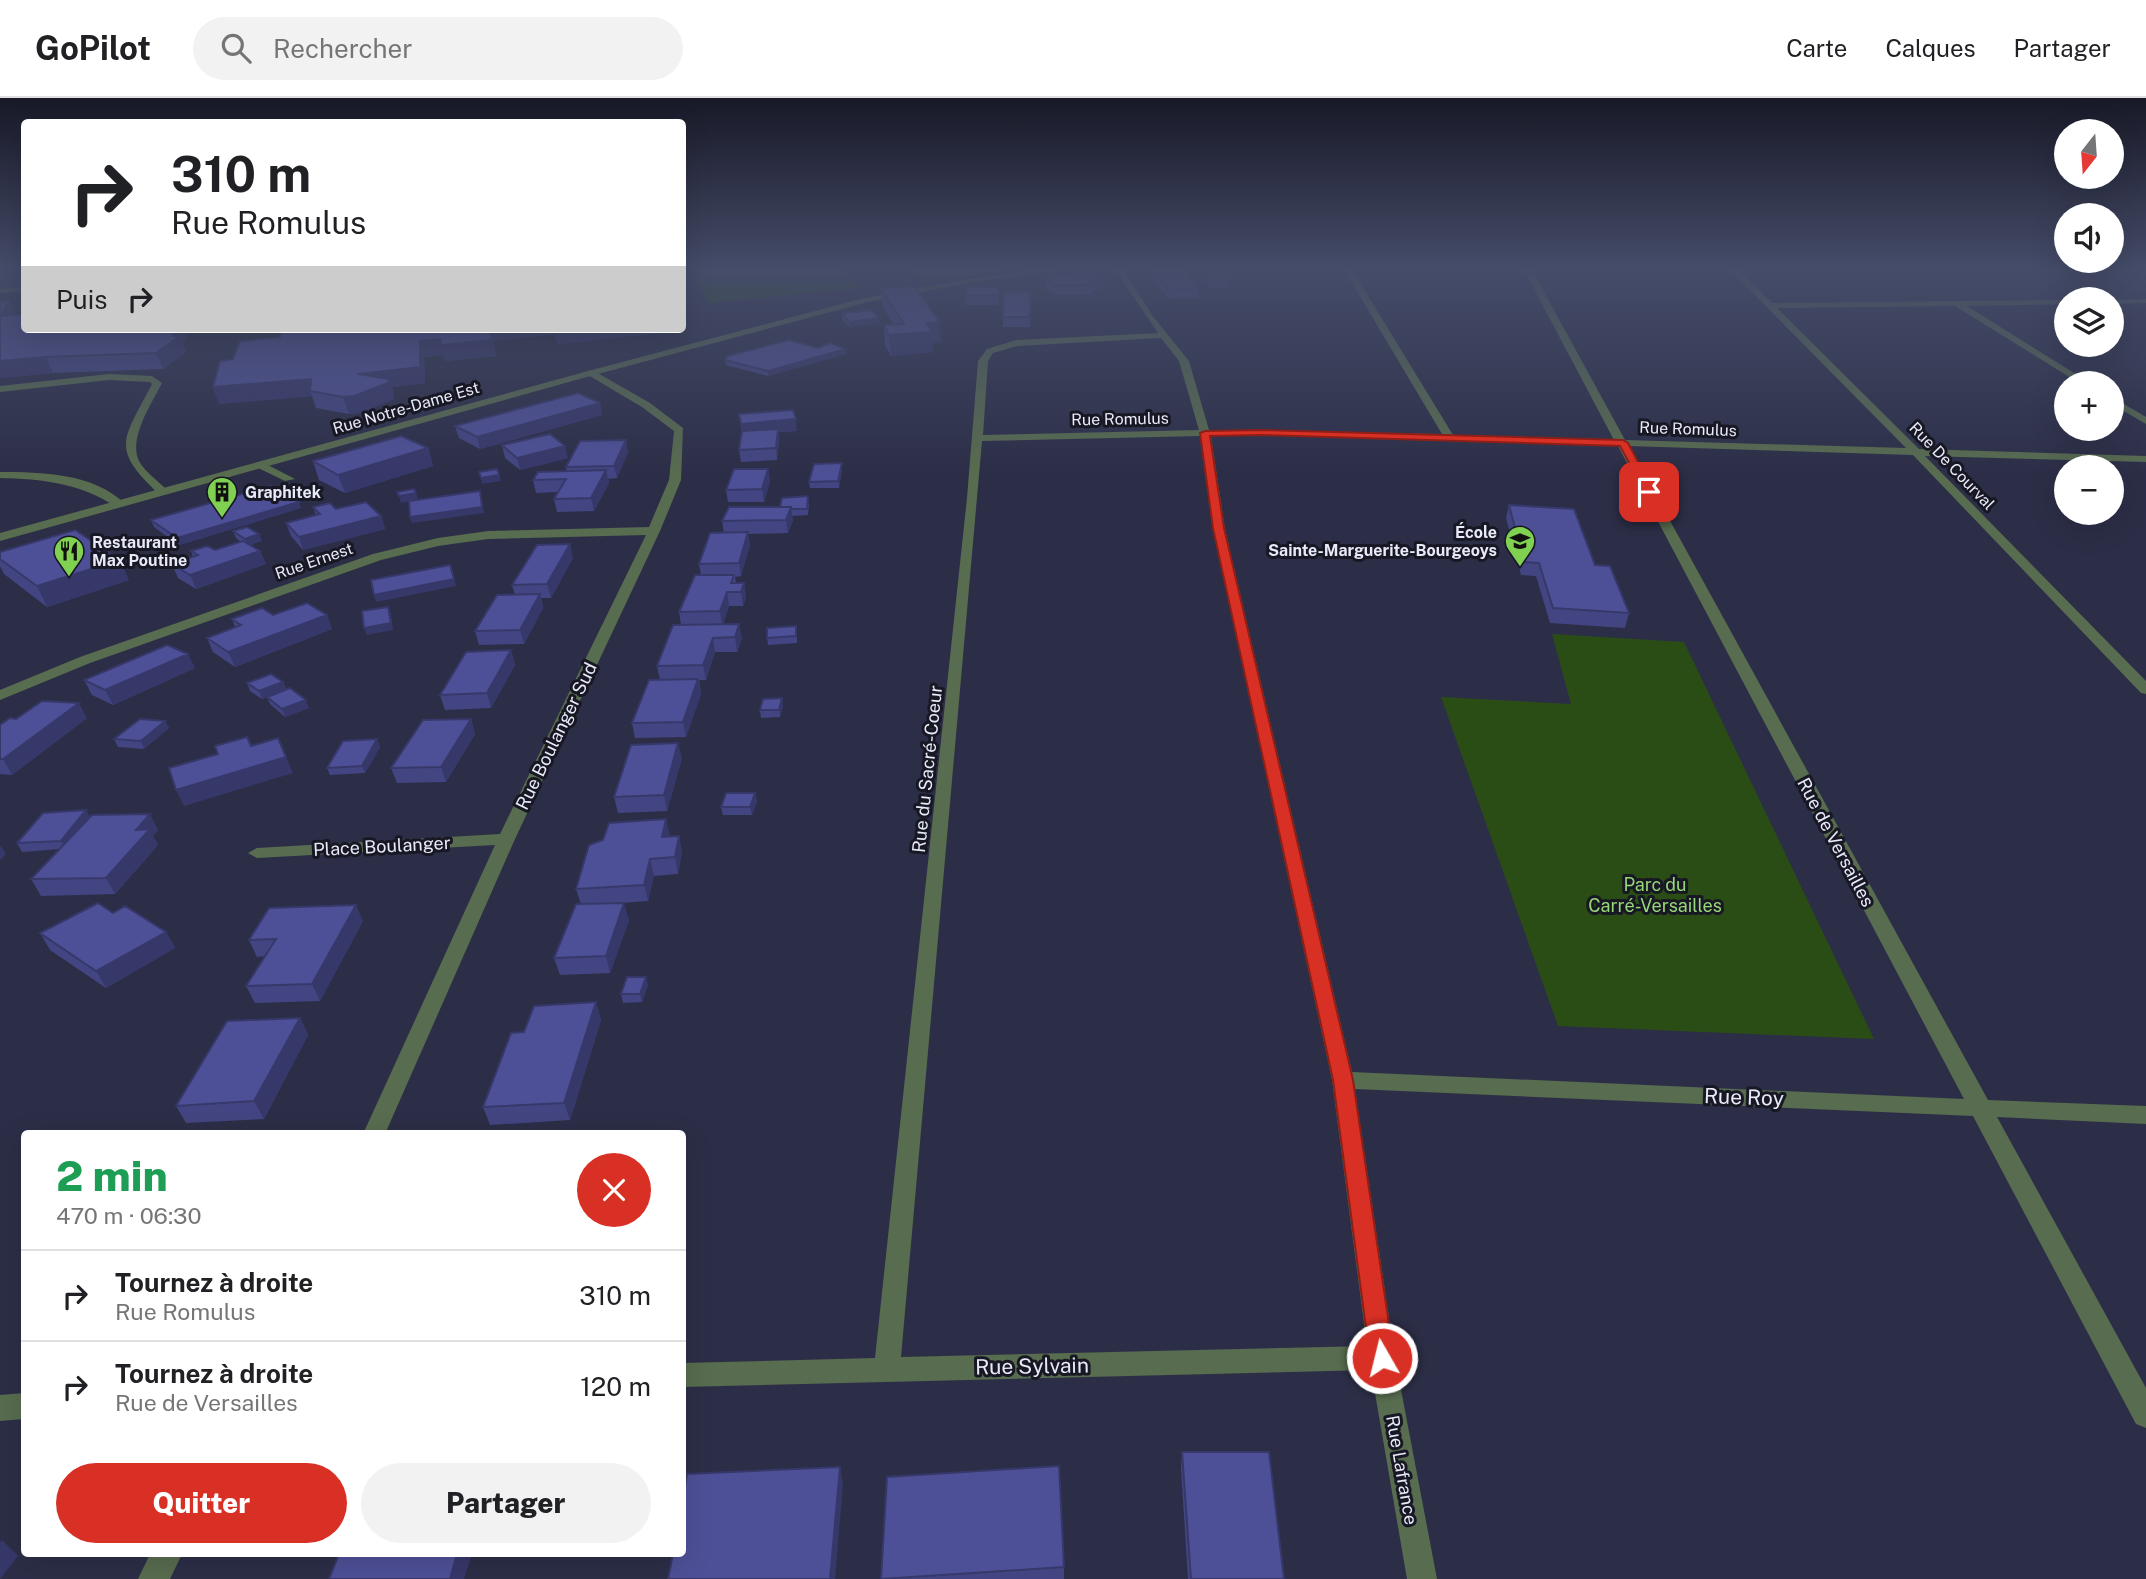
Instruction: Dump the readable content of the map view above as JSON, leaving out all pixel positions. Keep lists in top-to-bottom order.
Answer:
{
  "streets": {
    "street": [
      "Rue Notre-Dame Est",
      "Rue Romulus",
      "Rue De Courval",
      "Rue Ernest",
      "Rue Boulanger Sud",
      "Rue du Sacré-Coeur",
      "Rue de Versailles",
      "Place Boulanger",
      "Rue Roy",
      "Rue Sylvain",
      "Rue Lafrance"
    ]
  },
  "crossings": [
    ["Rue Notre-Dame Est", "Rue Boulanger Sud"],
    ["Rue Romulus", "Rue De Courval"],
    ["Rue Romulus", "Rue du Sacré-Coeur"],
    ["Rue Romulus", "Rue de Versailles"],
    ["Rue Romulus", "Rue Lafrance"],
    ["Rue Ernest", "Rue Boulanger Sud"],
    ["Rue Boulanger Sud", "Place Boulanger"],
    ["Rue du Sacré-Coeur", "Rue Sylvain"],
    ["Rue de Versailles", "Rue Roy"],
    ["Rue Roy", "Rue Lafrance"],
    ["Rue Sylvain", "Rue Lafrance"]
  ],
  "parks": ["Parc du Carré-Versailles"],
  "places": {
    "building": ["Graphitek"],
    "school or university": ["École Sainte-Marguerite-Bourgeoys"],
    "restaurant": ["Restaurant Max Poutine"]
  },
  "north": "bottom",
  "page": {
    "header": "GoPilot",
    "search": "Rechercher",
    "nav": ["Carte", "Calques", "Partager"],
    "map_buttons": ["+", "−"],
    "turn": ["310 m", "Rue Romulus"],
    "then": "Puis",
    "heading": ["2 min", "470 m · 06:30"],
    "list": [
      {
        "name": "Tournez à droite",
        "note": "Rue Romulus",
        "value": "310 m"
      },
      {
        "name": "Tournez à droite",
        "note": "Rue de Versailles",
        "value": "120 m"
      }
    ],
    "buttons": ["Quitter", "Partager"]
  }
}
